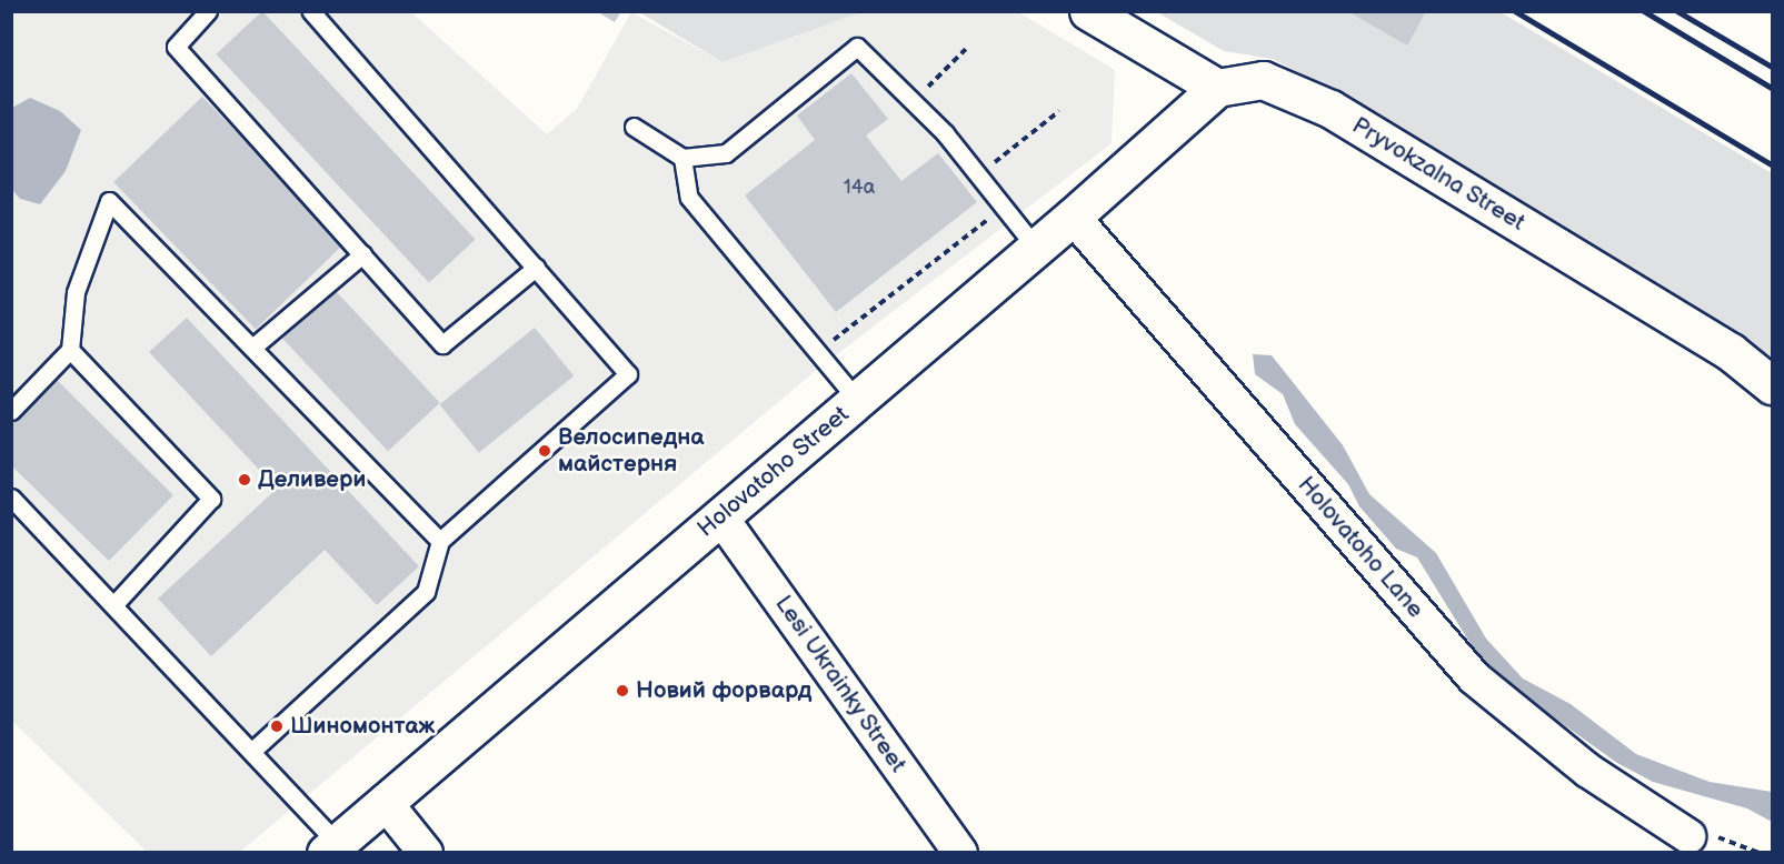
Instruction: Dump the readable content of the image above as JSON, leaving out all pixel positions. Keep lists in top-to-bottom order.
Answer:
{
  "streets": {
    "main road": ["Pryvokzalna Street", "Holovatoho Street"],
    "street": ["Holovatoho Lane", "Lesi Ukrainky Street"]
  },
  "crossings": [
    ["Pryvokzalna Street", "Holovatoho Street"],
    ["Holovatoho Street", "Holovatoho Lane"],
    ["Holovatoho Street", "Lesi Ukrainky Street"]
  ],
  "places": [
    "Велосипедна майстерня",
    "Деливери",
    "Новий форвард",
    "Шиномонтаж"
  ],
  "house_numbers": ["14а"]
}
